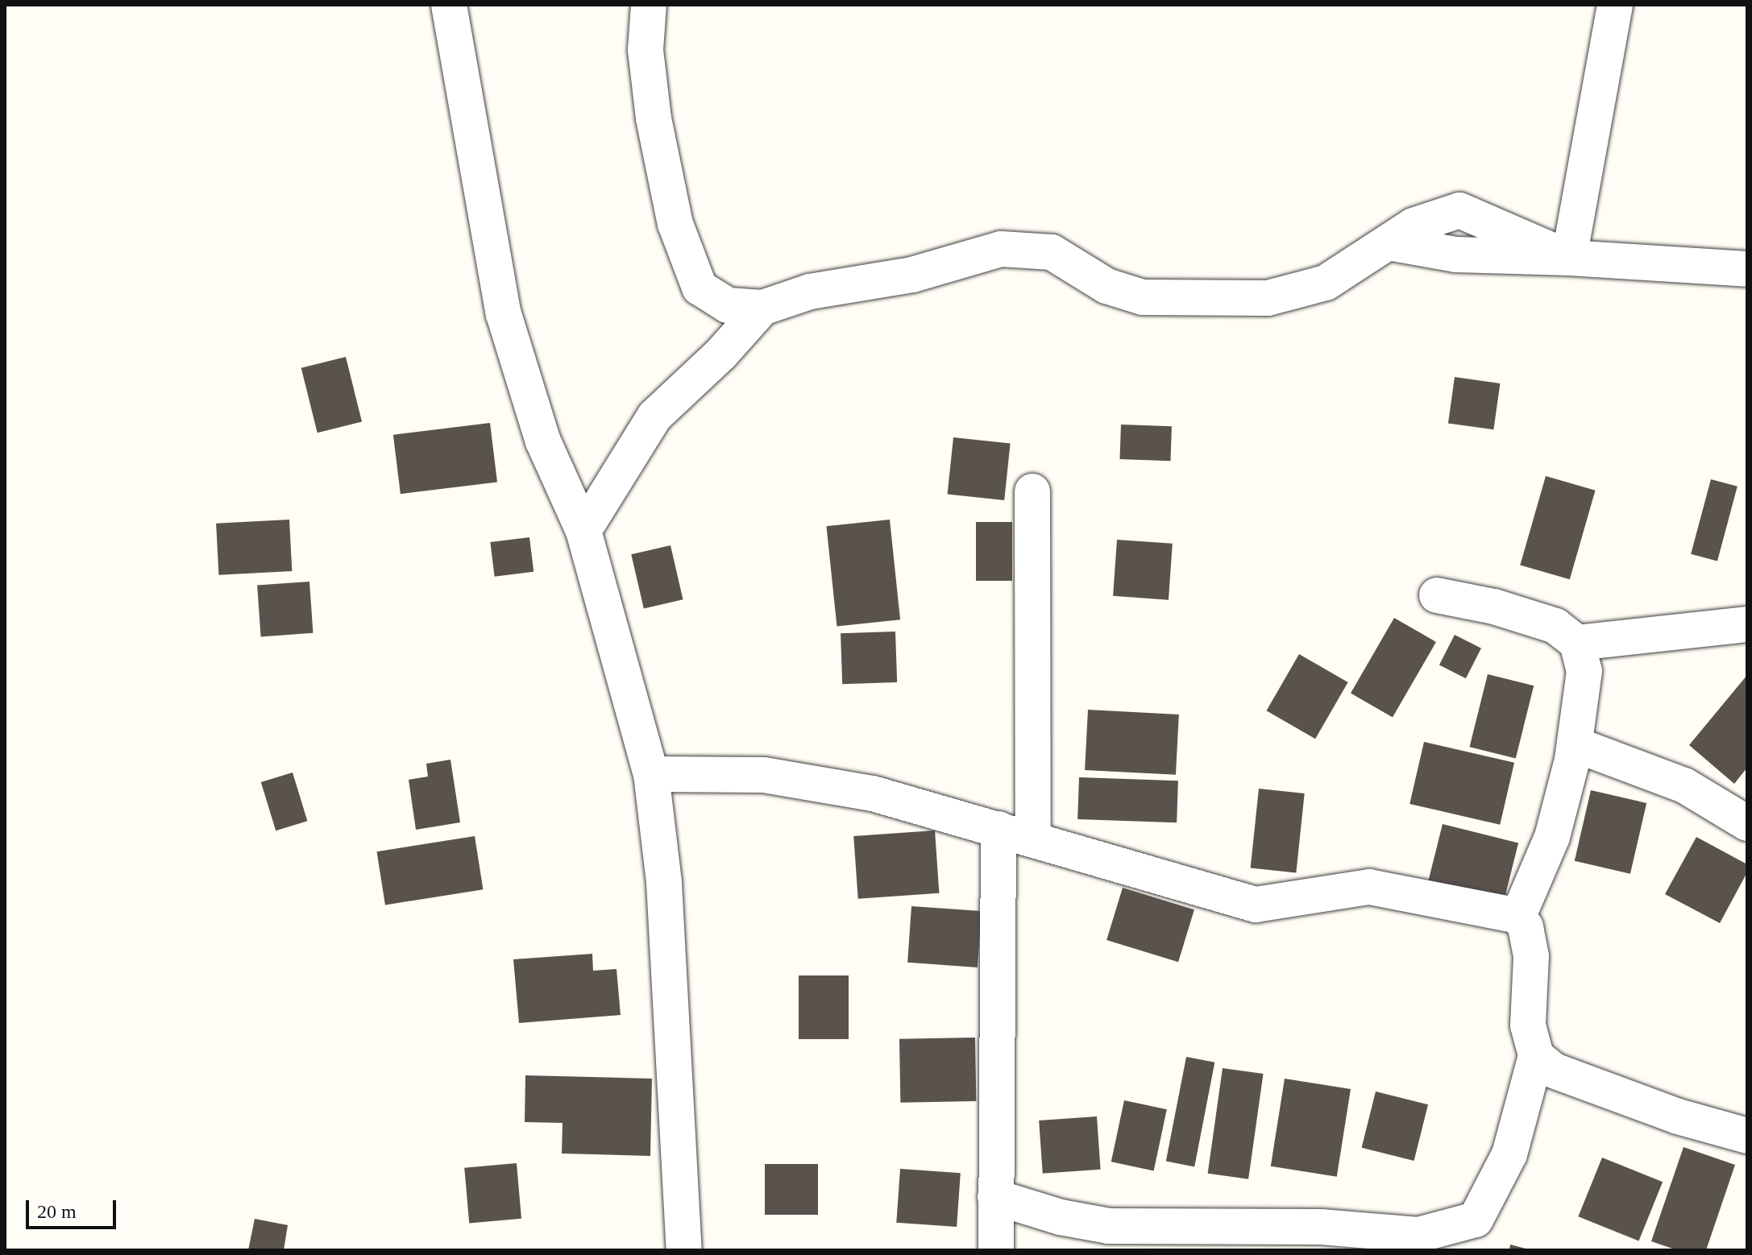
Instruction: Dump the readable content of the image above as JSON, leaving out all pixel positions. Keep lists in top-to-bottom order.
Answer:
{
  "scale_bar": "20 m"
}
